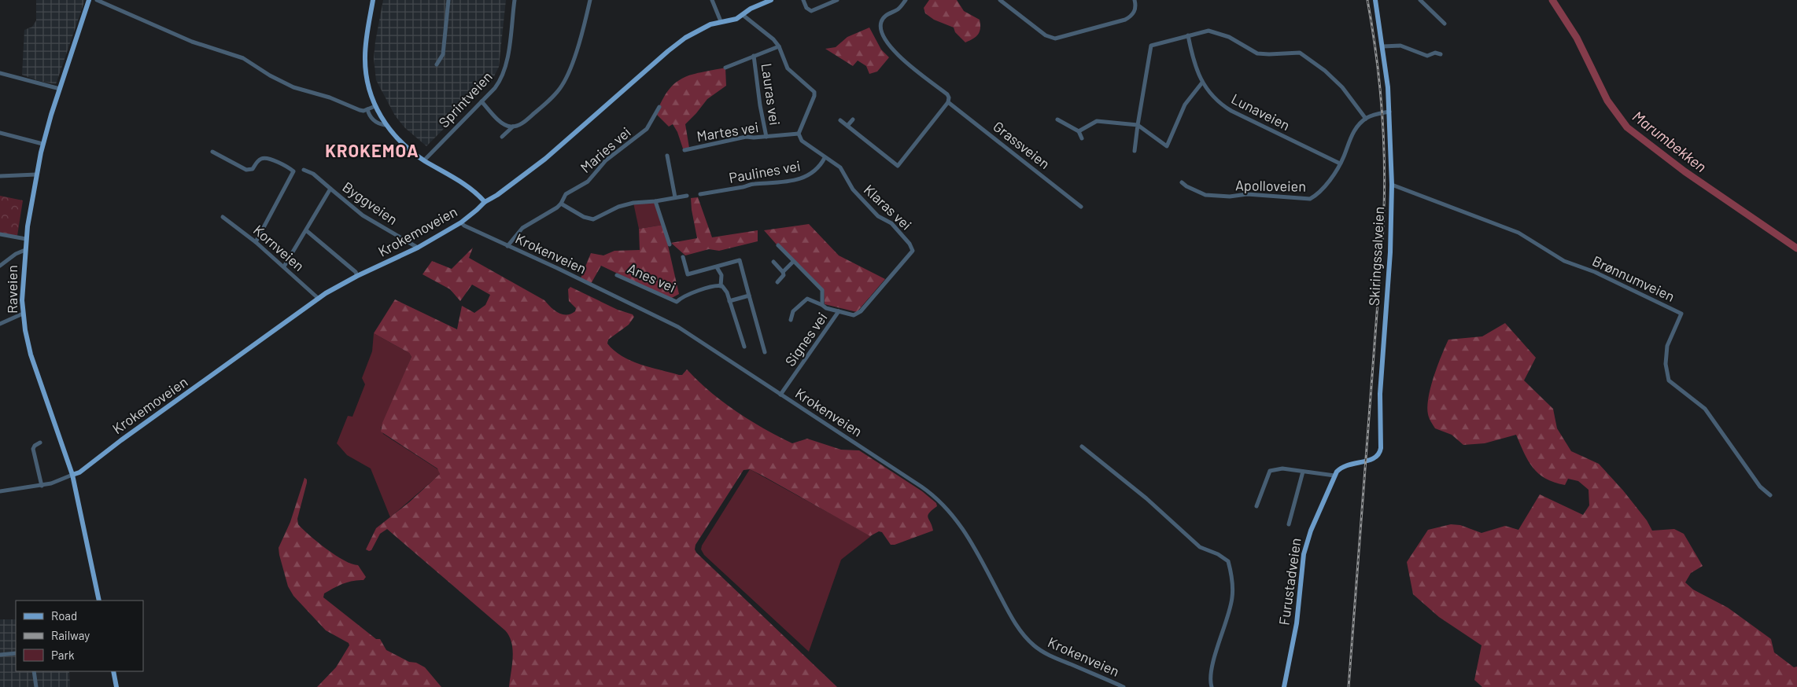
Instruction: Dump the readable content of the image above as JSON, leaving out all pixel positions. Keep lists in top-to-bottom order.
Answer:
{
  "streets": {
    "main road": [
      "Krokemoveien",
      "Skiringssalveien",
      "Raveien",
      "Furustadveien"
    ],
    "street": [
      "Lauras vei",
      "Sprintveien",
      "Lunaveien",
      "Martes vei",
      "Grassveien",
      "Maries vei",
      "Paulines vei",
      "Apolloveien",
      "Byggveien",
      "Klaras vei",
      "Kornveien",
      "Krokenveien",
      "Anes vei",
      "Brønnumveien",
      "Signes vei"
    ]
  },
  "crossings": [
    ["Lauras vei", "Martes vei"],
    ["Lunaveien", "Apolloveien"],
    ["Martes vei", "Klaras vei"],
    ["Maries vei", "Krokenveien"],
    ["Paulines vei", "Klaras vei"],
    ["Byggveien", "Krokemoveien"],
    ["Klaras vei", "Signes vei"],
    ["Krokemoveien", "Kornveien"],
    ["Krokemoveien", "Krokenveien"],
    ["Krokemoveien", "Raveien"],
    ["Krokenveien", "Signes vei"],
    ["Skiringssalveien", "Brønnumveien"],
    ["Skiringssalveien", "Furustadveien"]
  ],
  "districts": ["KROKEMOA"],
  "water": ["Marumbekken"],
  "legend": ["Road", "Railway", "Park"]
}
